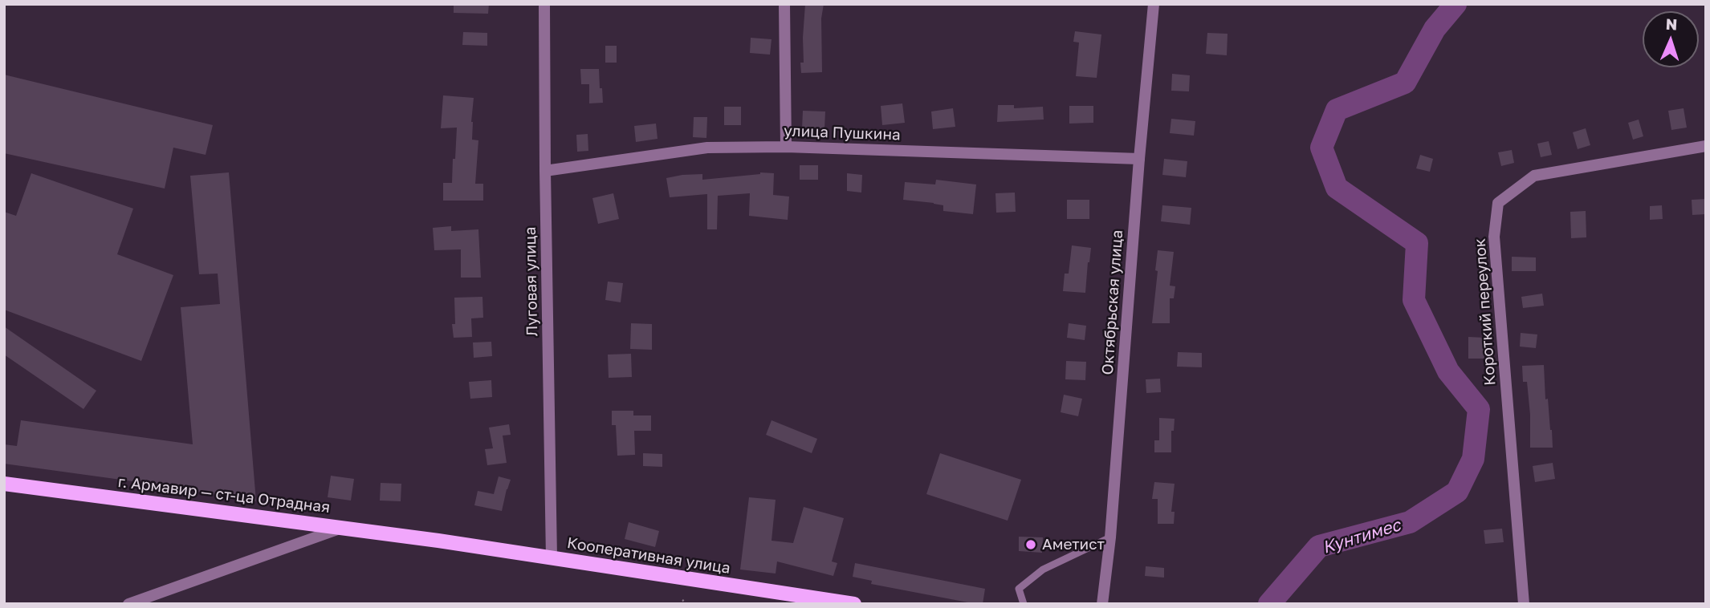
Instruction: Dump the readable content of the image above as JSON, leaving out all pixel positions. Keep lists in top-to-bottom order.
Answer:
{
  "streets": {
    "main road": ["г. Армавир — ст-ца Отрадная", "Кооперативная улица"],
    "street": [
      "улица Пушкина",
      "Луговая улица",
      "Октябрьская улица",
      "Короткий переулок"
    ]
  },
  "crossings": [
    ["улица Пушкина", "Луговая улица"],
    ["улица Пушкина", "Октябрьская улица"],
    ["Луговая улица", "Кооперативная улица"],
    ["г. Армавир — ст-ца Отрадная", "Кооперативная улица"]
  ],
  "water": ["Кунтимес"],
  "places": ["Аметист"],
  "north": "top"
}
